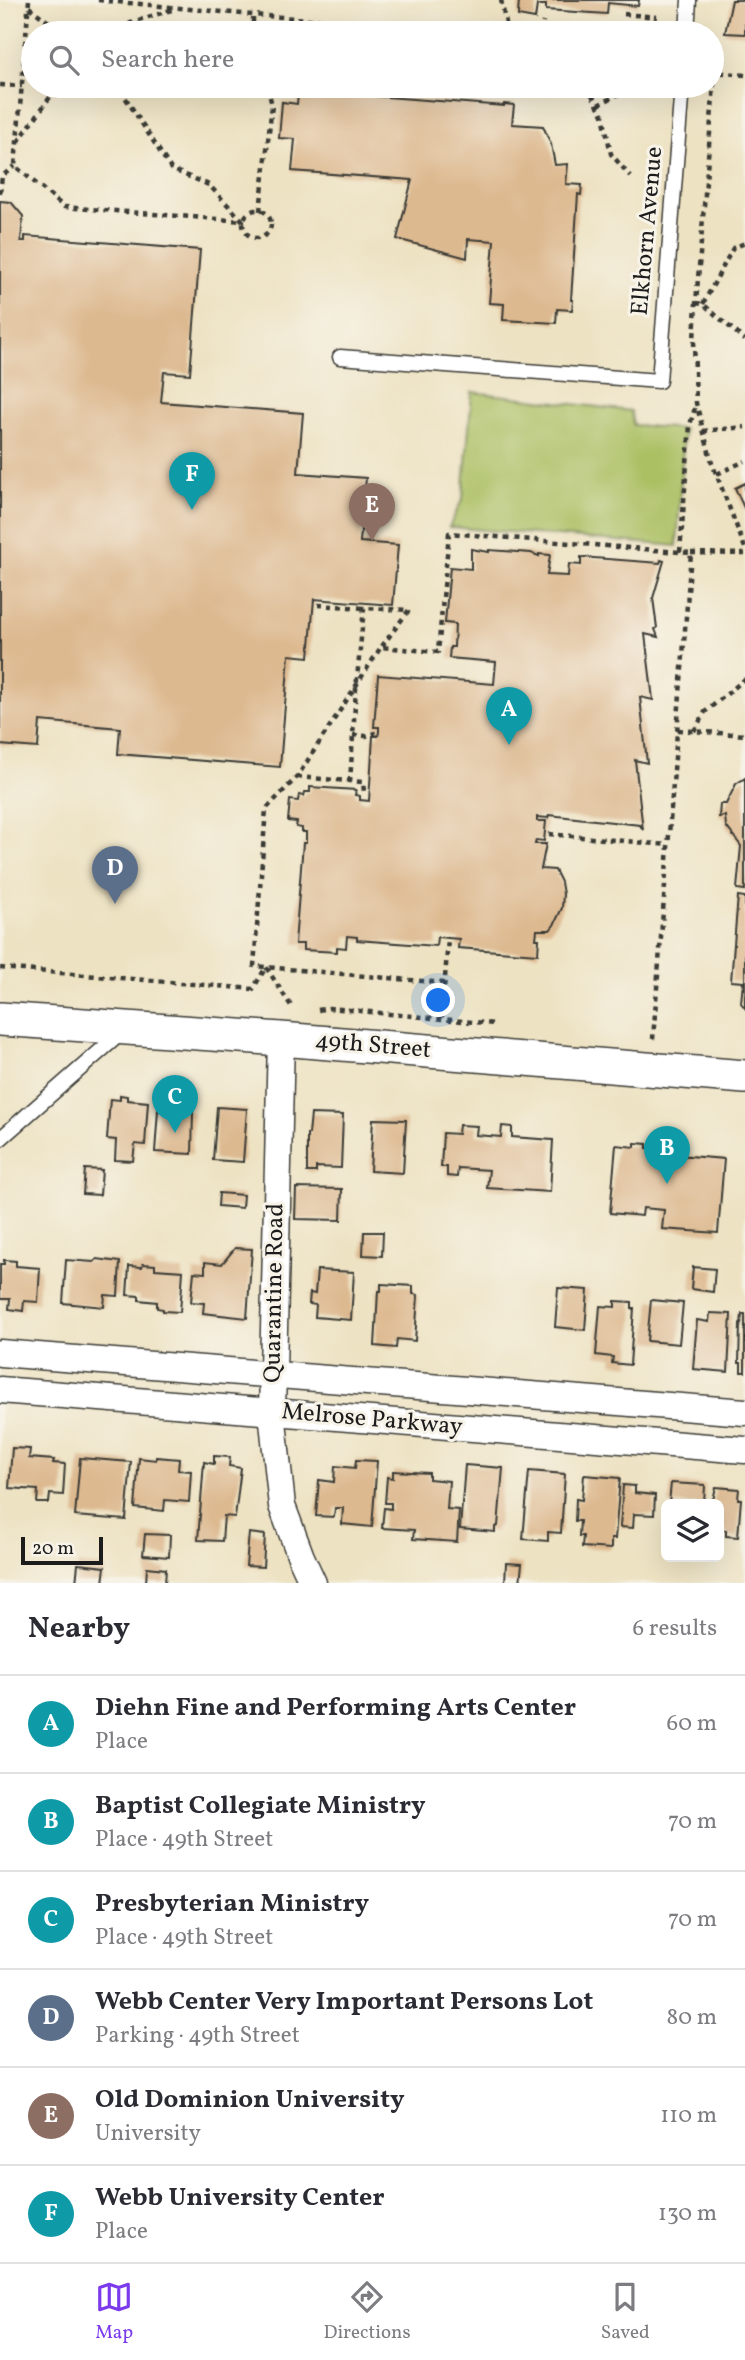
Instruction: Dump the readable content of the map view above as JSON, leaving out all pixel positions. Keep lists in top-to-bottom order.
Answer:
{
  "streets": {
    "street": ["49th Street", "Quarantine Road", "Melrose Parkway"],
    "lane": ["Elkhorn Avenue"]
  },
  "crossings": [
    ["49th Street", "Quarantine Road"],
    ["Quarantine Road", "Melrose Parkway"]
  ],
  "scale_bar": "20 m",
  "page": {
    "search": "Search here",
    "pins": [
      "F",
      "E",
      "A",
      "D",
      "C",
      "B"
    ],
    "scale": "20 m",
    "heading": ["Nearby", "6 results"],
    "list": [
      {
        "mark": "A",
        "name": "Diehn Fine and Performing Arts Center",
        "note": "Place",
        "value": "60 m"
      },
      {
        "mark": "B",
        "name": "Baptist Collegiate Ministry",
        "note": "Place · 49th Street",
        "value": "70 m"
      },
      {
        "mark": "C",
        "name": "Presbyterian Ministry",
        "note": "Place · 49th Street",
        "value": "70 m"
      },
      {
        "mark": "D",
        "name": "Webb Center Very Important Persons Lot",
        "note": "Parking · 49th Street",
        "value": "80 m"
      },
      {
        "mark": "E",
        "name": "Old Dominion University",
        "note": "University",
        "value": "110 m"
      },
      {
        "mark": "F",
        "name": "Webb University Center",
        "note": "Place",
        "value": "130 m"
      }
    ],
    "nav": ["Map", "Directions", "Saved"]
  }
}
